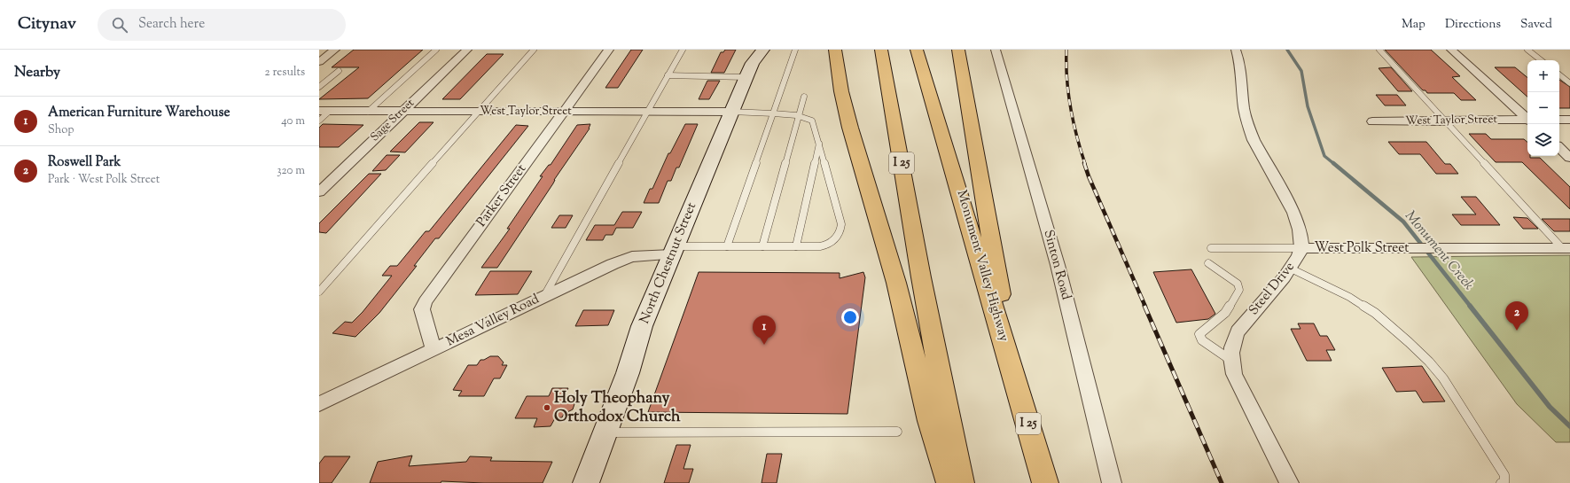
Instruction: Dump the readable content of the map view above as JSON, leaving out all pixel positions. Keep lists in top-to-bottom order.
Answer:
{
  "streets": {
    "highway": ["I 25", "Monument Valley Highway"],
    "main road": ["North Chestnut Street"],
    "street": [
      "West Taylor Street",
      "Sage Street",
      "Parker Street",
      "West Polk Street",
      "Sinton Road",
      "Steel Drive",
      "Mesa Valley Road"
    ]
  },
  "crossings": [
    ["West Taylor Street", "Sage Street"],
    ["West Taylor Street", "Parker Street"],
    ["West Taylor Street", "North Chestnut Street"],
    ["Parker Street", "Mesa Valley Road"],
    ["West Polk Street", "Steel Drive"],
    ["North Chestnut Street", "Mesa Valley Road"]
  ],
  "water": ["Monument Creek"],
  "places": ["Holy Theophany Orthodox Church"],
  "page": {
    "header": "Citynav",
    "search": "Search here",
    "nav": ["Map", "Directions", "Saved"],
    "heading": ["Nearby", "2 results"],
    "map_buttons": ["+", "−"],
    "list": [
      {
        "mark": "1",
        "name": "American Furniture Warehouse",
        "note": "Shop",
        "value": "40 m"
      },
      {
        "mark": "2",
        "name": "Roswell Park",
        "note": "Park · West Polk Street",
        "value": "320 m"
      }
    ],
    "pins": ["2", "1"]
  }
}
